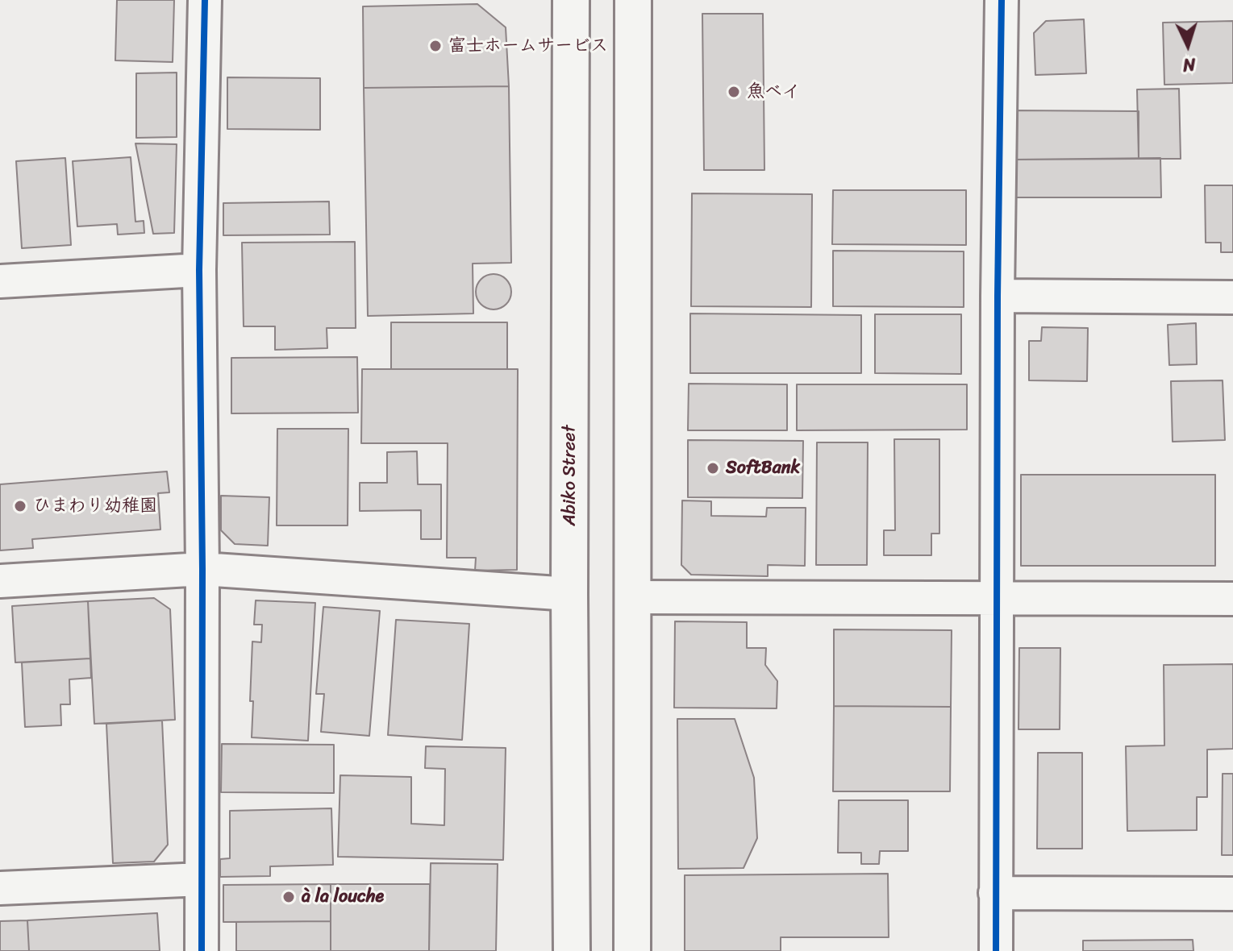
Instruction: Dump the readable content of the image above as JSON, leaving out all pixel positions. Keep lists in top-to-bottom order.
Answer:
{
  "streets": {
    "main road": ["Abiko Street"]
  },
  "places": [
    "富士ホームサービス",
    "魚ベイ",
    "SoftBank",
    "ひまわり幼稚園",
    "à la louche"
  ],
  "north": "bottom"
}
